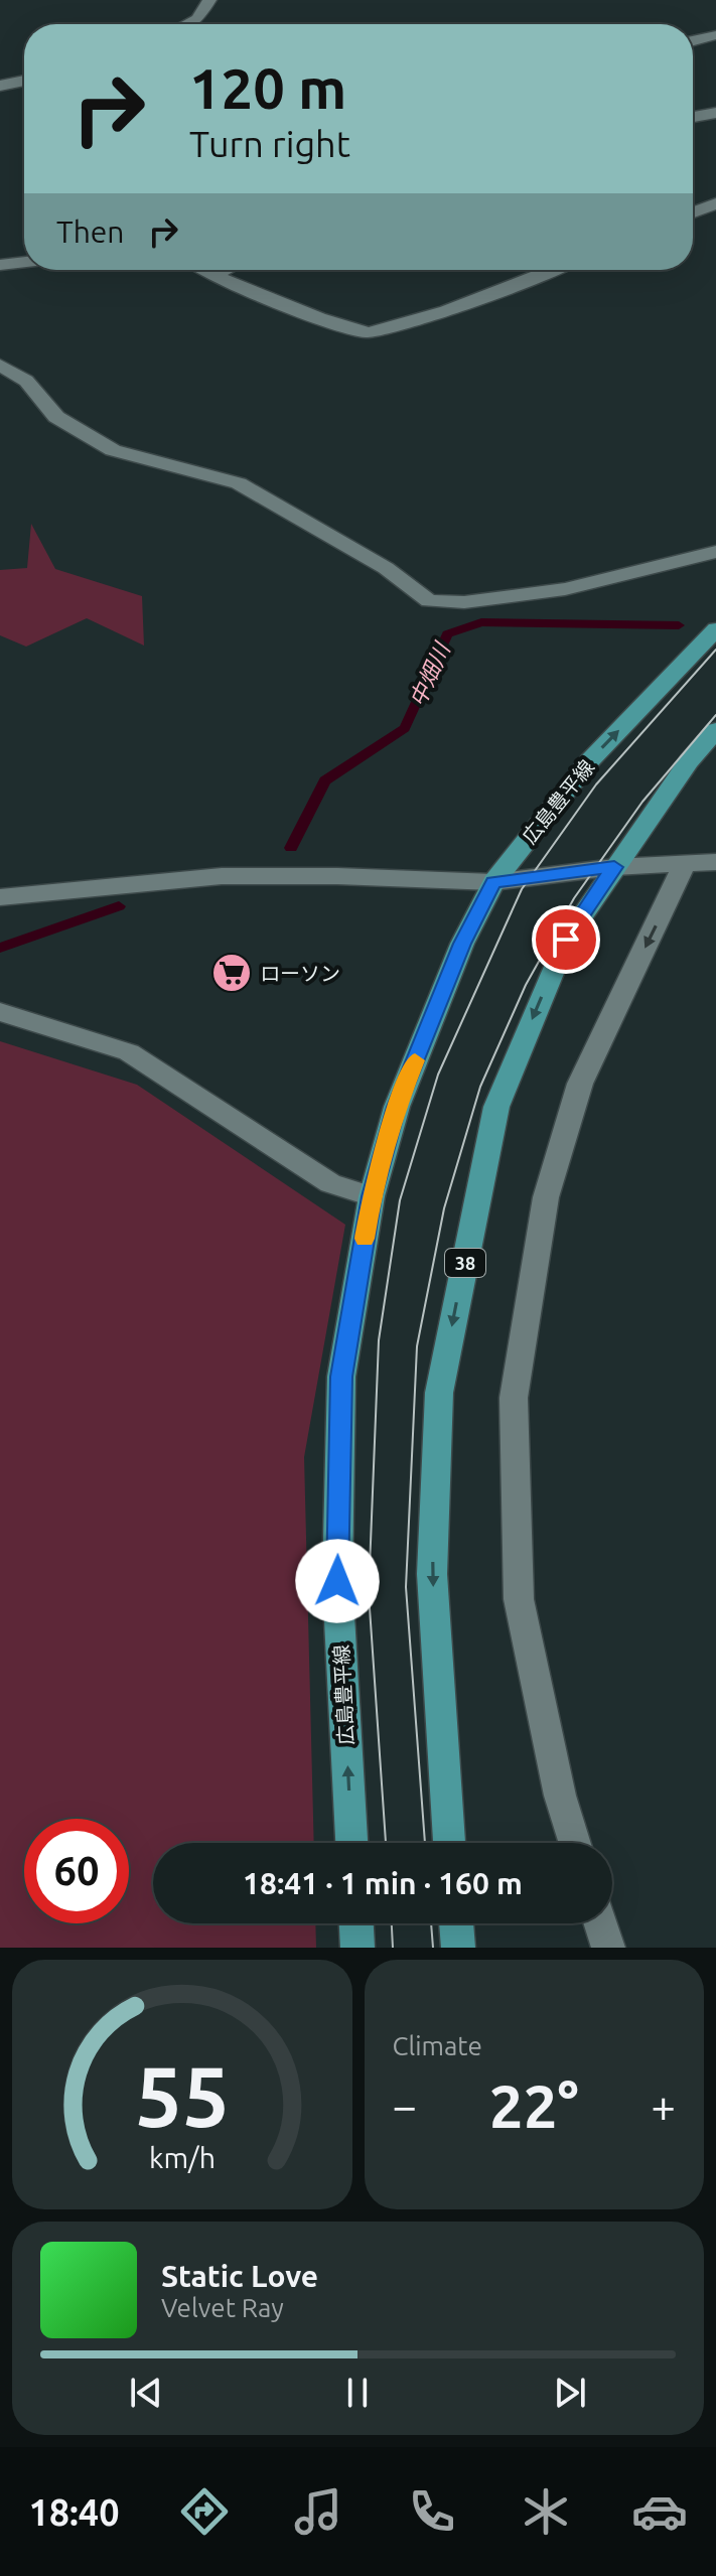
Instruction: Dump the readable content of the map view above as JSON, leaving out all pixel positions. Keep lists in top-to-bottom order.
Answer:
{
  "streets": {
    "main road": ["広島豊平線", "38"]
  },
  "water": ["中畑川"],
  "places": {
    "supermarket": ["ローソン"]
  },
  "page": {
    "turn": ["120 m", "Turn right"],
    "then": "Then",
    "limit": "60",
    "trip": "18:41 · 1 min · 160 m",
    "tile": "Climate",
    "heat": ["−", "22°", "+"],
    "song": ["Static Love", "Velvet Ray"],
    "tabs": "18:40",
    "gauge": ["55", "km/h"]
  }
}
